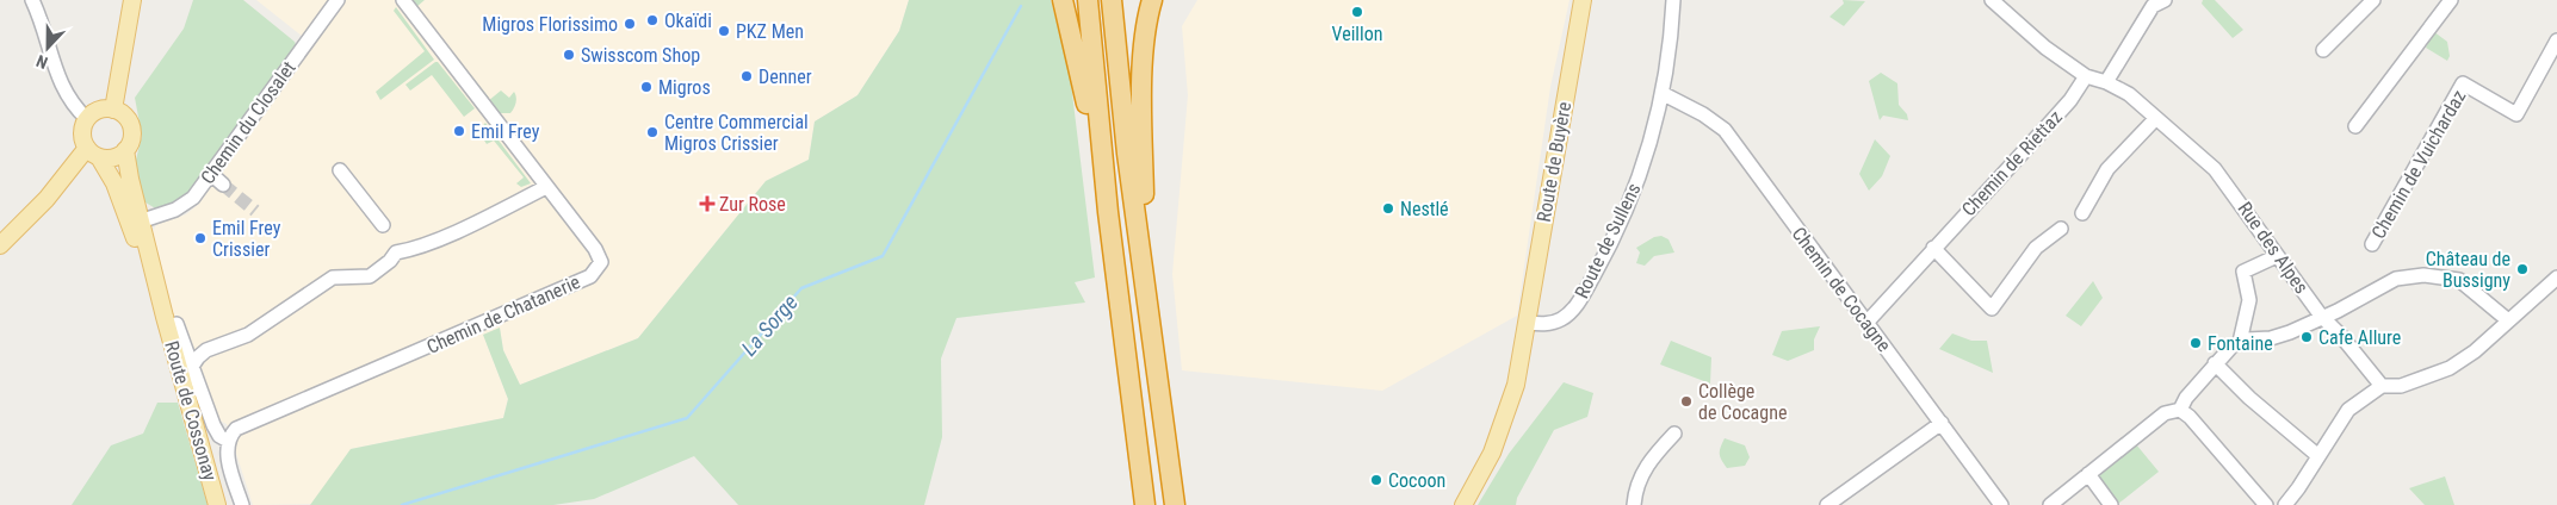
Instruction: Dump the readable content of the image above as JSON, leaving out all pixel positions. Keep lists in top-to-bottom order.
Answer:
{
  "streets": {
    "main road": ["Route de Buyère", "Route de Cossonay"],
    "street": [
      "Chemin du Closalet",
      "Chemin de Riettaz",
      "Chemin de Vuichardaz",
      "Route de Sullens",
      "Rue des Alpes",
      "Chemin de Cocagne",
      "Chemin de Chatanerie"
    ]
  },
  "crossings": [
    ["Chemin du Closalet", "Route de Cossonay"],
    ["Route de Buyère", "Route de Sullens"],
    ["Chemin de Riettaz", "Rue des Alpes"],
    ["Chemin de Riettaz", "Chemin de Cocagne"],
    ["Route de Sullens", "Chemin de Cocagne"]
  ],
  "water": ["La Sorge"],
  "places": {
    "other": [
      "Veillon",
      "Okaïdi",
      "Migros Florissimo",
      "PKZ Men",
      "Swisscom Shop",
      "Denner",
      "Migros",
      "Emil Frey",
      "Centre Commercial Migros Crissier",
      "Nestlé",
      "Emil Frey Crissier",
      "Château de Bussigny",
      "Cafe Allure",
      "Fontaine",
      "Collège de Cocagne",
      "Cocoon"
    ],
    "health": ["Zur Rose"]
  },
  "north": "bottom"
}
